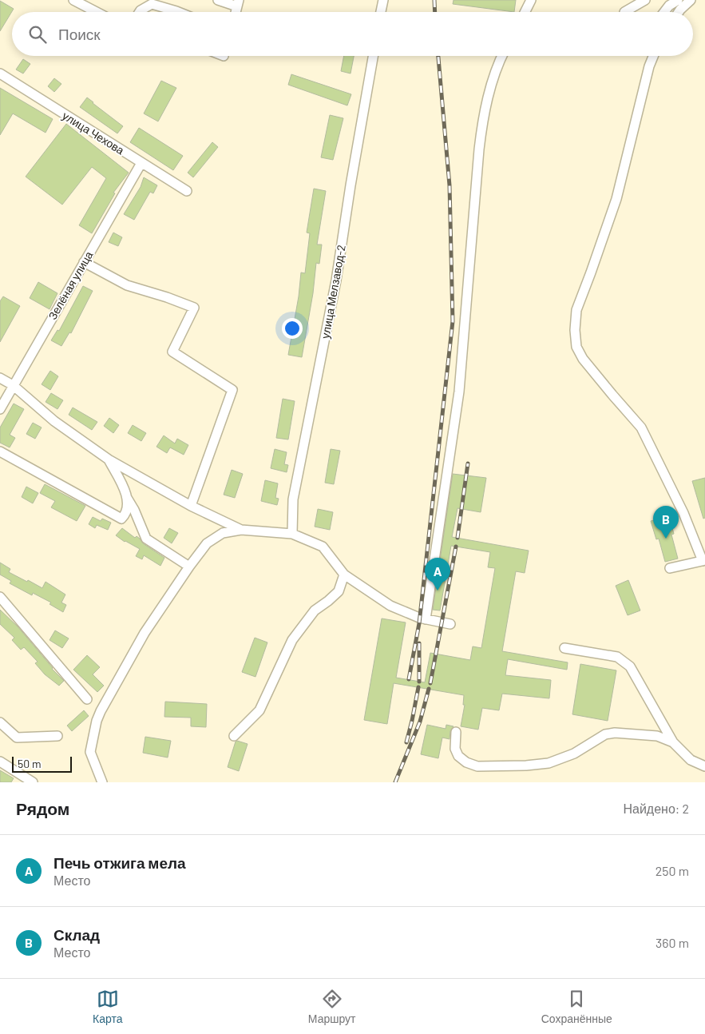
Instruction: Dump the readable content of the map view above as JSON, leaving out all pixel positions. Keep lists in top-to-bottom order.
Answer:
{
  "streets": {
    "street": ["улица Чехова", "Зелёная улица", "улица Мелзавод-2"]
  },
  "crossings": [
    ["улица Чехова", "Зелёная улица"]
  ],
  "scale_bar": "50 m",
  "page": {
    "search": "Поиск",
    "pins": ["B", "A"],
    "scale": "50 m",
    "heading": ["Рядом", "Найдено: 2"],
    "list": [
      {
        "mark": "A",
        "name": "Печь отжига мела",
        "note": "Место",
        "value": "250 m"
      },
      {
        "mark": "B",
        "name": "Склад",
        "note": "Место",
        "value": "360 m"
      }
    ],
    "nav": ["Карта", "Маршрут", "Сохранённые"]
  }
}
